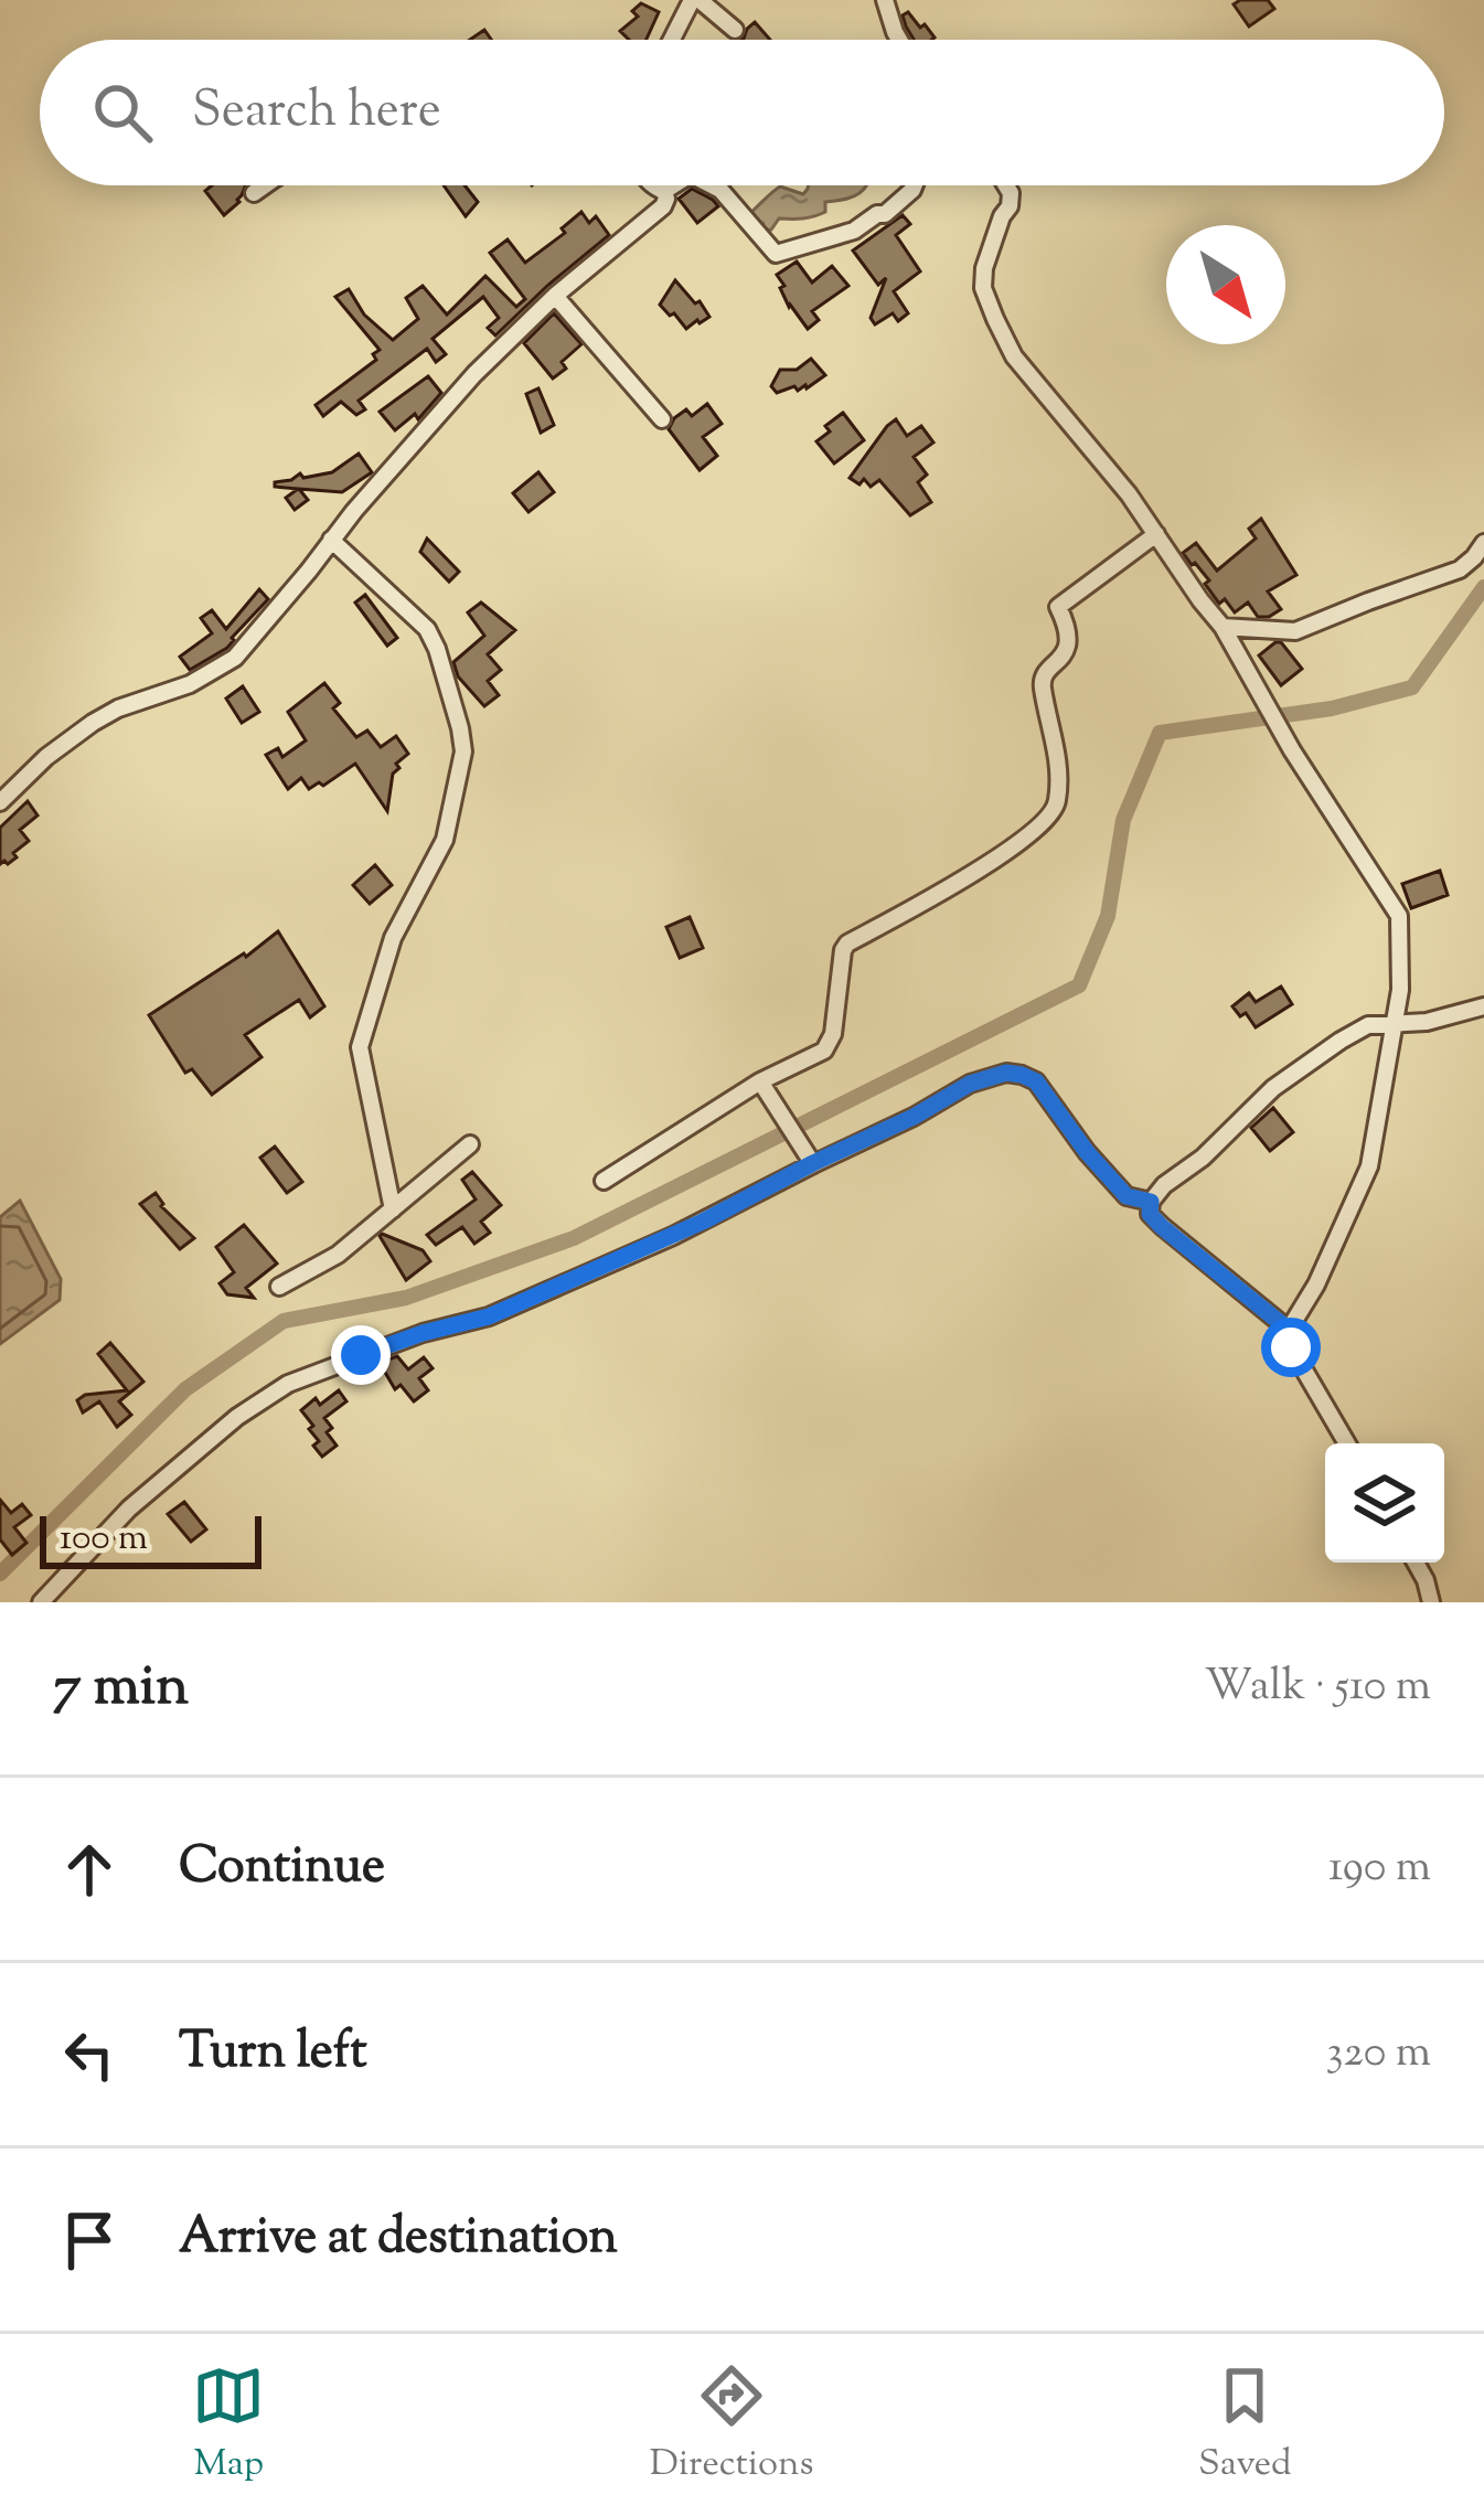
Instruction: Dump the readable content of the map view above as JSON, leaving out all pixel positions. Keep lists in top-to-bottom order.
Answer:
{
  "scale_bar": "100 m",
  "north": "bottom right",
  "page": {
    "search": "Search here",
    "scale": "100 m",
    "heading": ["7 min", "Walk · 510 m"],
    "list": [
      ["Continue", "190 m"],
      ["Turn left", "320 m"],
      "Arrive at destination"
    ],
    "nav": ["Map", "Directions", "Saved"]
  }
}
